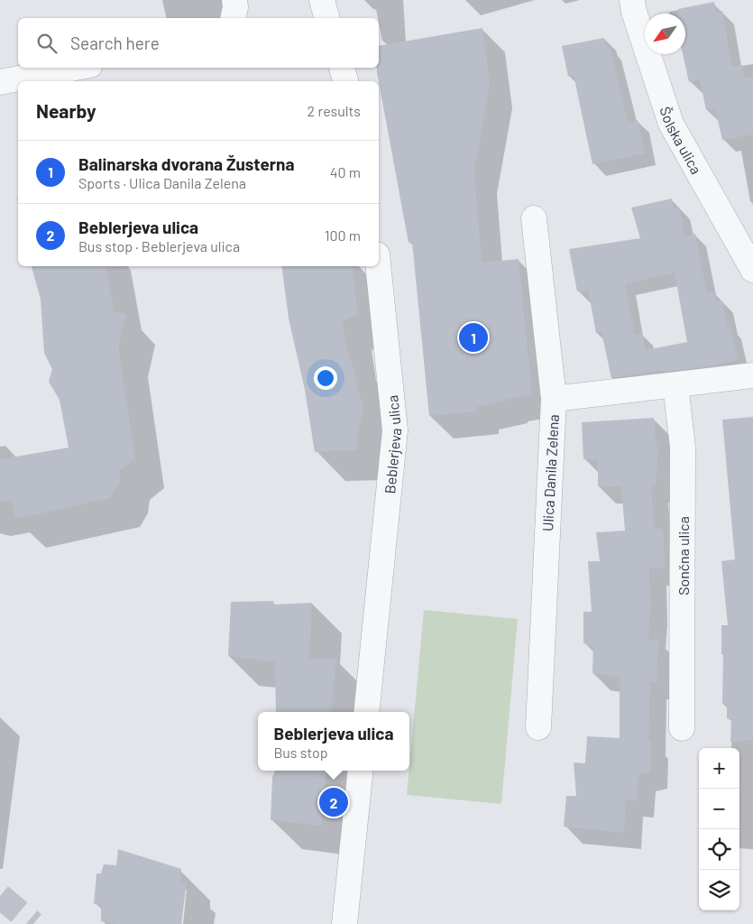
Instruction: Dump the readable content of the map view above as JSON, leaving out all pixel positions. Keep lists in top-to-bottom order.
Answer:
{
  "streets": {
    "street": [
      "Šolska ulica",
      "Beblerjeva ulica",
      "Ulica Danila Zelena",
      "Sončna ulica"
    ]
  },
  "north": "bottom left",
  "page": {
    "search": "Search here",
    "heading": ["Nearby", "2 results"],
    "list": [
      {
        "mark": "1",
        "name": "Balinarska dvorana Žusterna",
        "note": "Sports · Ulica Danila Zelena",
        "value": "40 m"
      },
      {
        "mark": "2",
        "name": "Beblerjeva ulica",
        "note": "Bus stop · Beblerjeva ulica",
        "value": "100 m"
      }
    ],
    "pins": ["1", "2"],
    "popup": ["Beblerjeva ulica", "Bus stop"],
    "map_buttons": ["+", "−"]
  }
}
